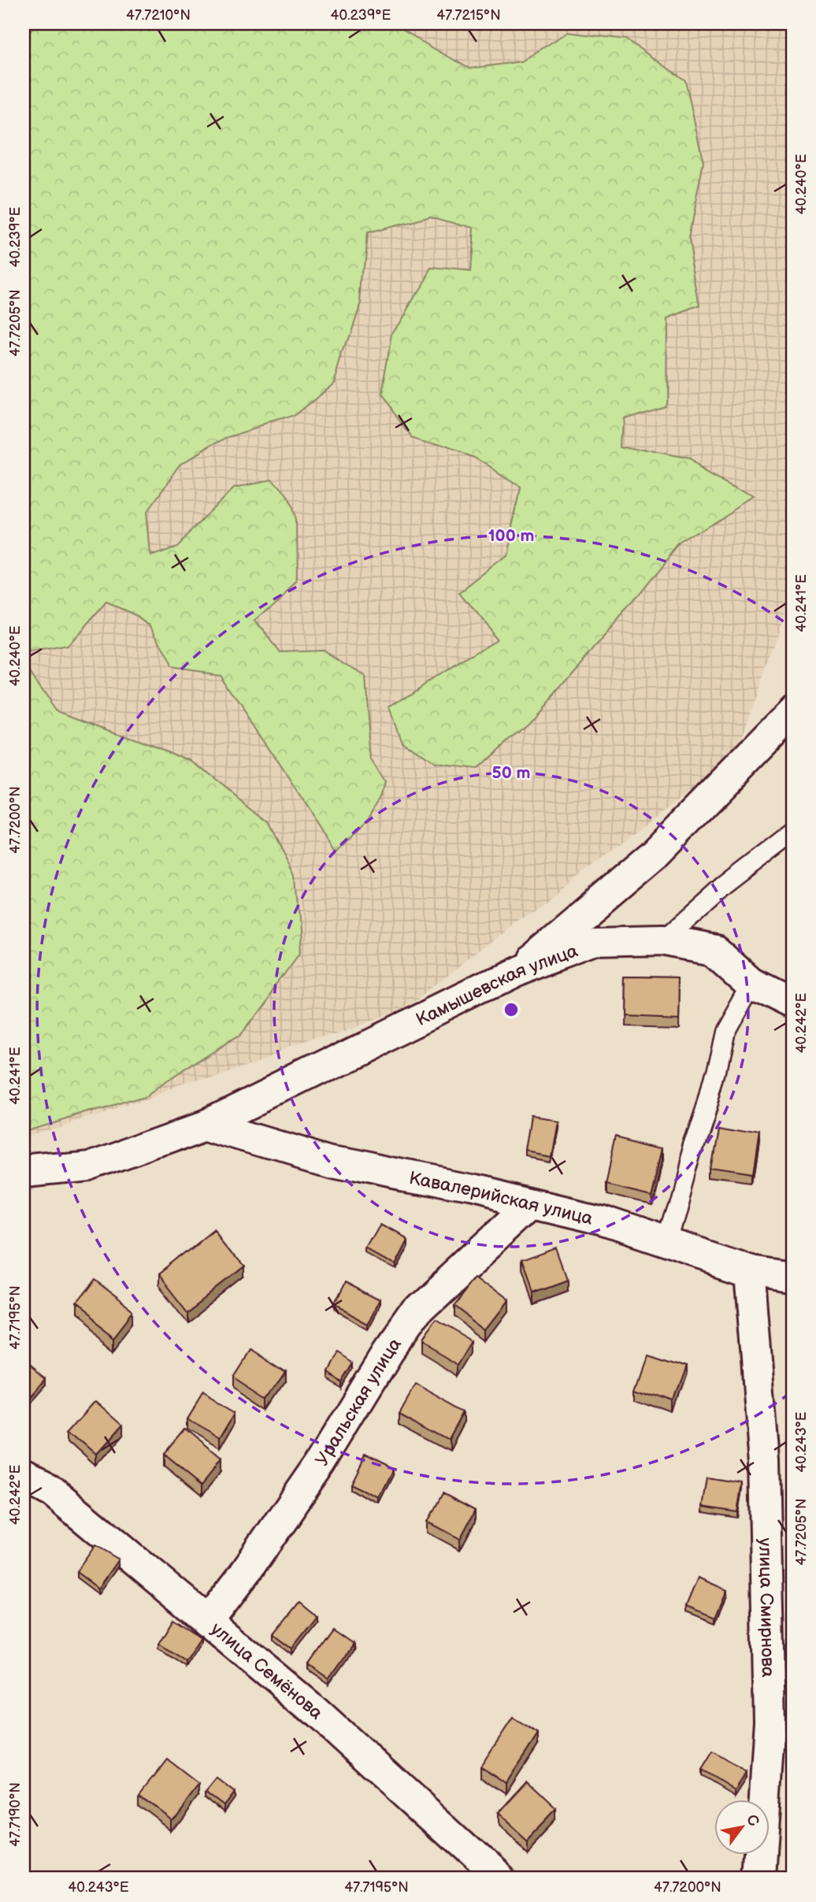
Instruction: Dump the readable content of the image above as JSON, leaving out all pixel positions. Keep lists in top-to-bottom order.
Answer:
{
  "streets": {
    "street": [
      "Камышевская улица",
      "Кавалерийская улица",
      "Уральская улица",
      "улица Смирнова",
      "улица Семёнова"
    ]
  },
  "crossings": [
    ["Камышевская улица", "Кавалерийская улица"],
    ["Кавалерийская улица", "Уральская улица"],
    ["Кавалерийская улица", "улица Смирнова"],
    ["Уральская улица", "улица Семёнова"]
  ],
  "north": "top right",
  "coordinates": [
    "47.7210°N",
    "40.239°E",
    "47.7215°N",
    "40.240°E",
    "47.7205°N",
    "40.241°E",
    "47.7200°N",
    "40.242°E",
    "47.7195°N",
    "40.243°E",
    "47.7190°N"
  ],
  "rings": ["100 m", "50 m"]
}
